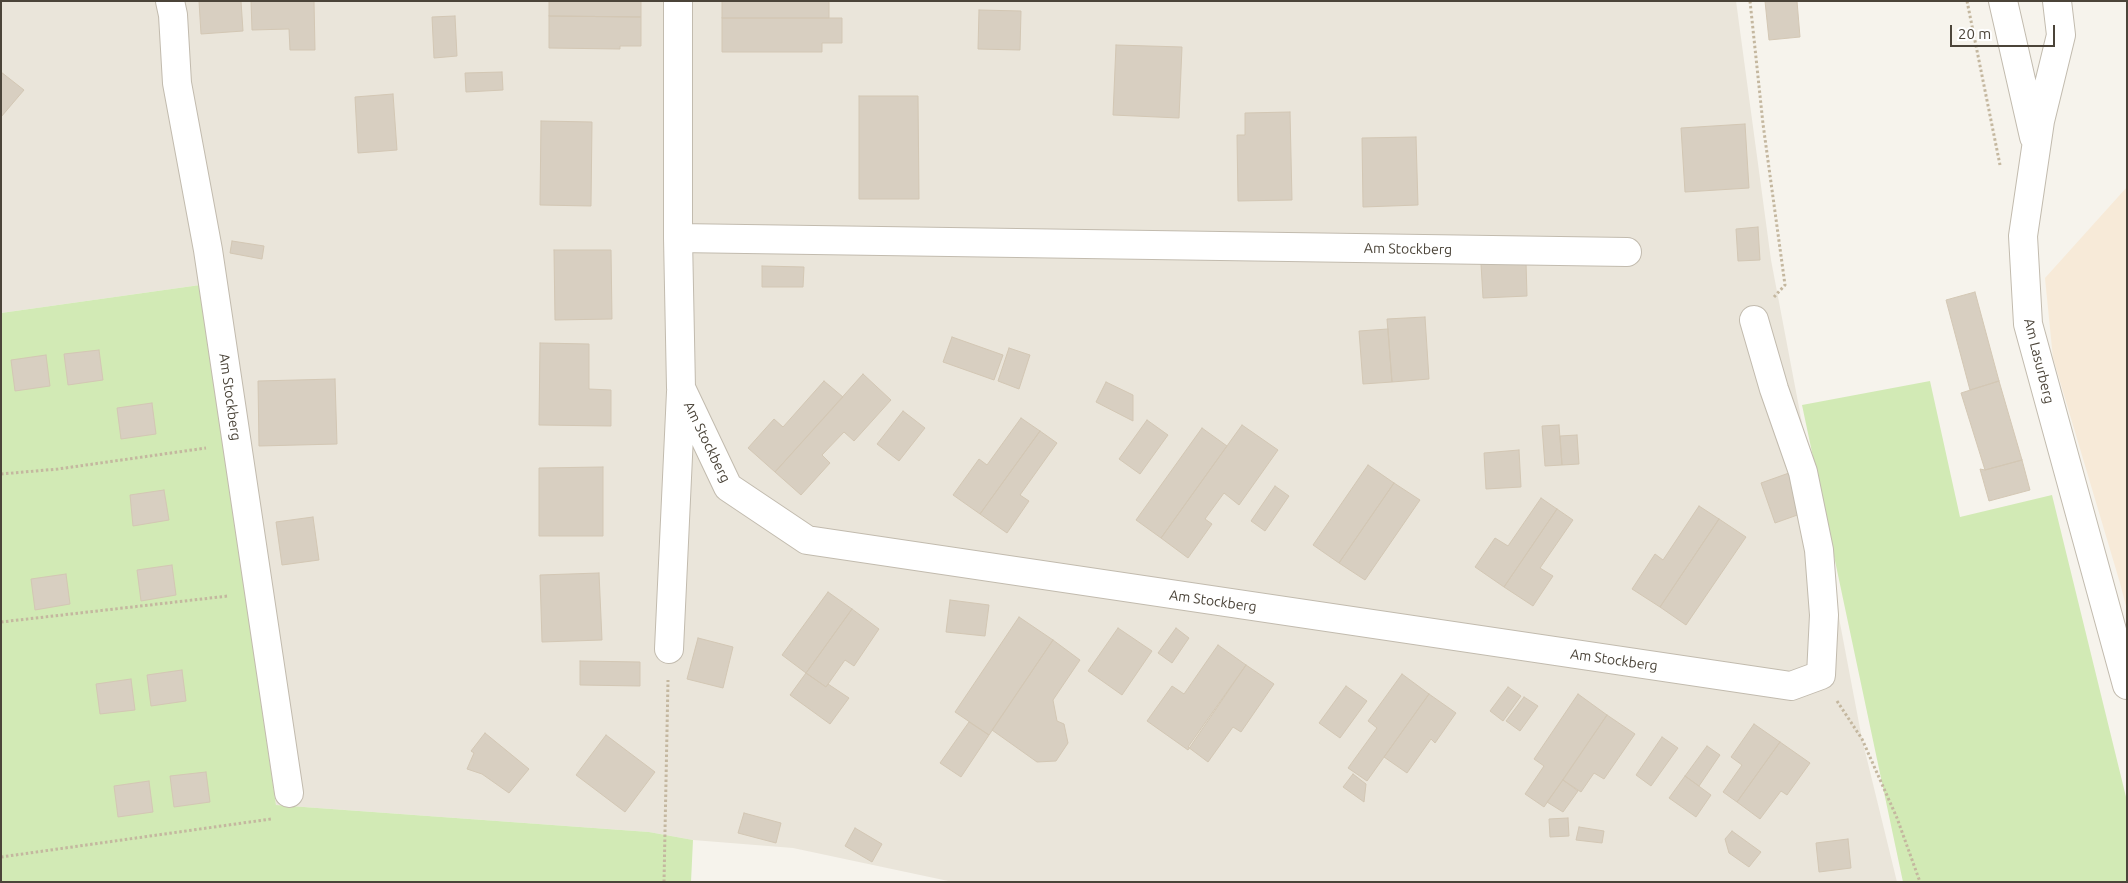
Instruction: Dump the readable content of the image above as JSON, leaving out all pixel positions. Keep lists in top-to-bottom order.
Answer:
{
  "streets": {
    "street": ["Am Stockberg", "Am Lasurberg"]
  },
  "scale_bar": "20 m"
}
